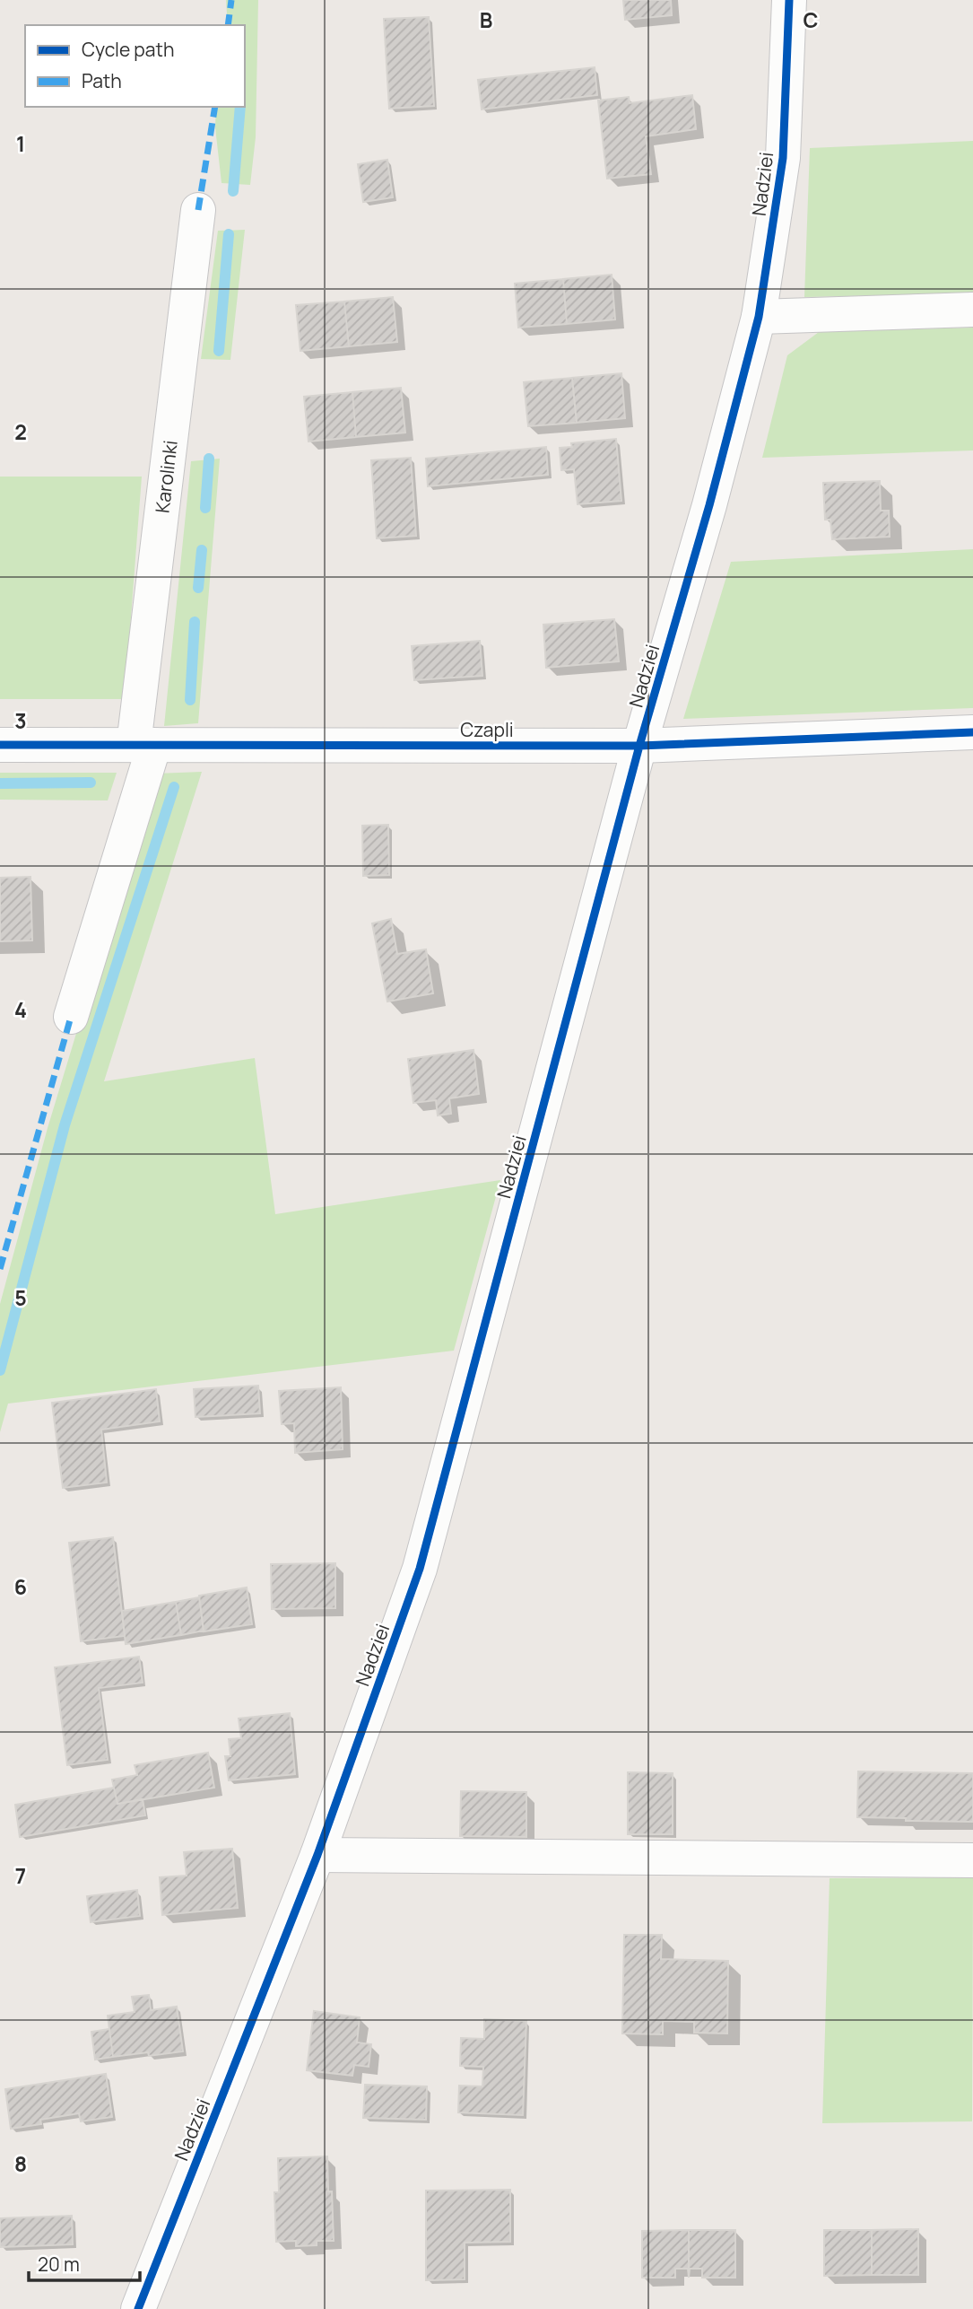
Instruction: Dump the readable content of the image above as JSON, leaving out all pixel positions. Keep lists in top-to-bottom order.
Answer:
{
  "streets": {
    "street": ["Nadziei", "Karolinki", "Czapli"]
  },
  "crossings": [
    ["Nadziei", "Czapli"],
    ["Karolinki", "Czapli"]
  ],
  "legend": ["Cycle path", "Path"],
  "scale_bar": "20 m",
  "grid": {
    "columns": ["B", "C"],
    "rows": [
      "1",
      "2",
      "3",
      "4",
      "5",
      "6",
      "7",
      "8"
    ]
  }
}
